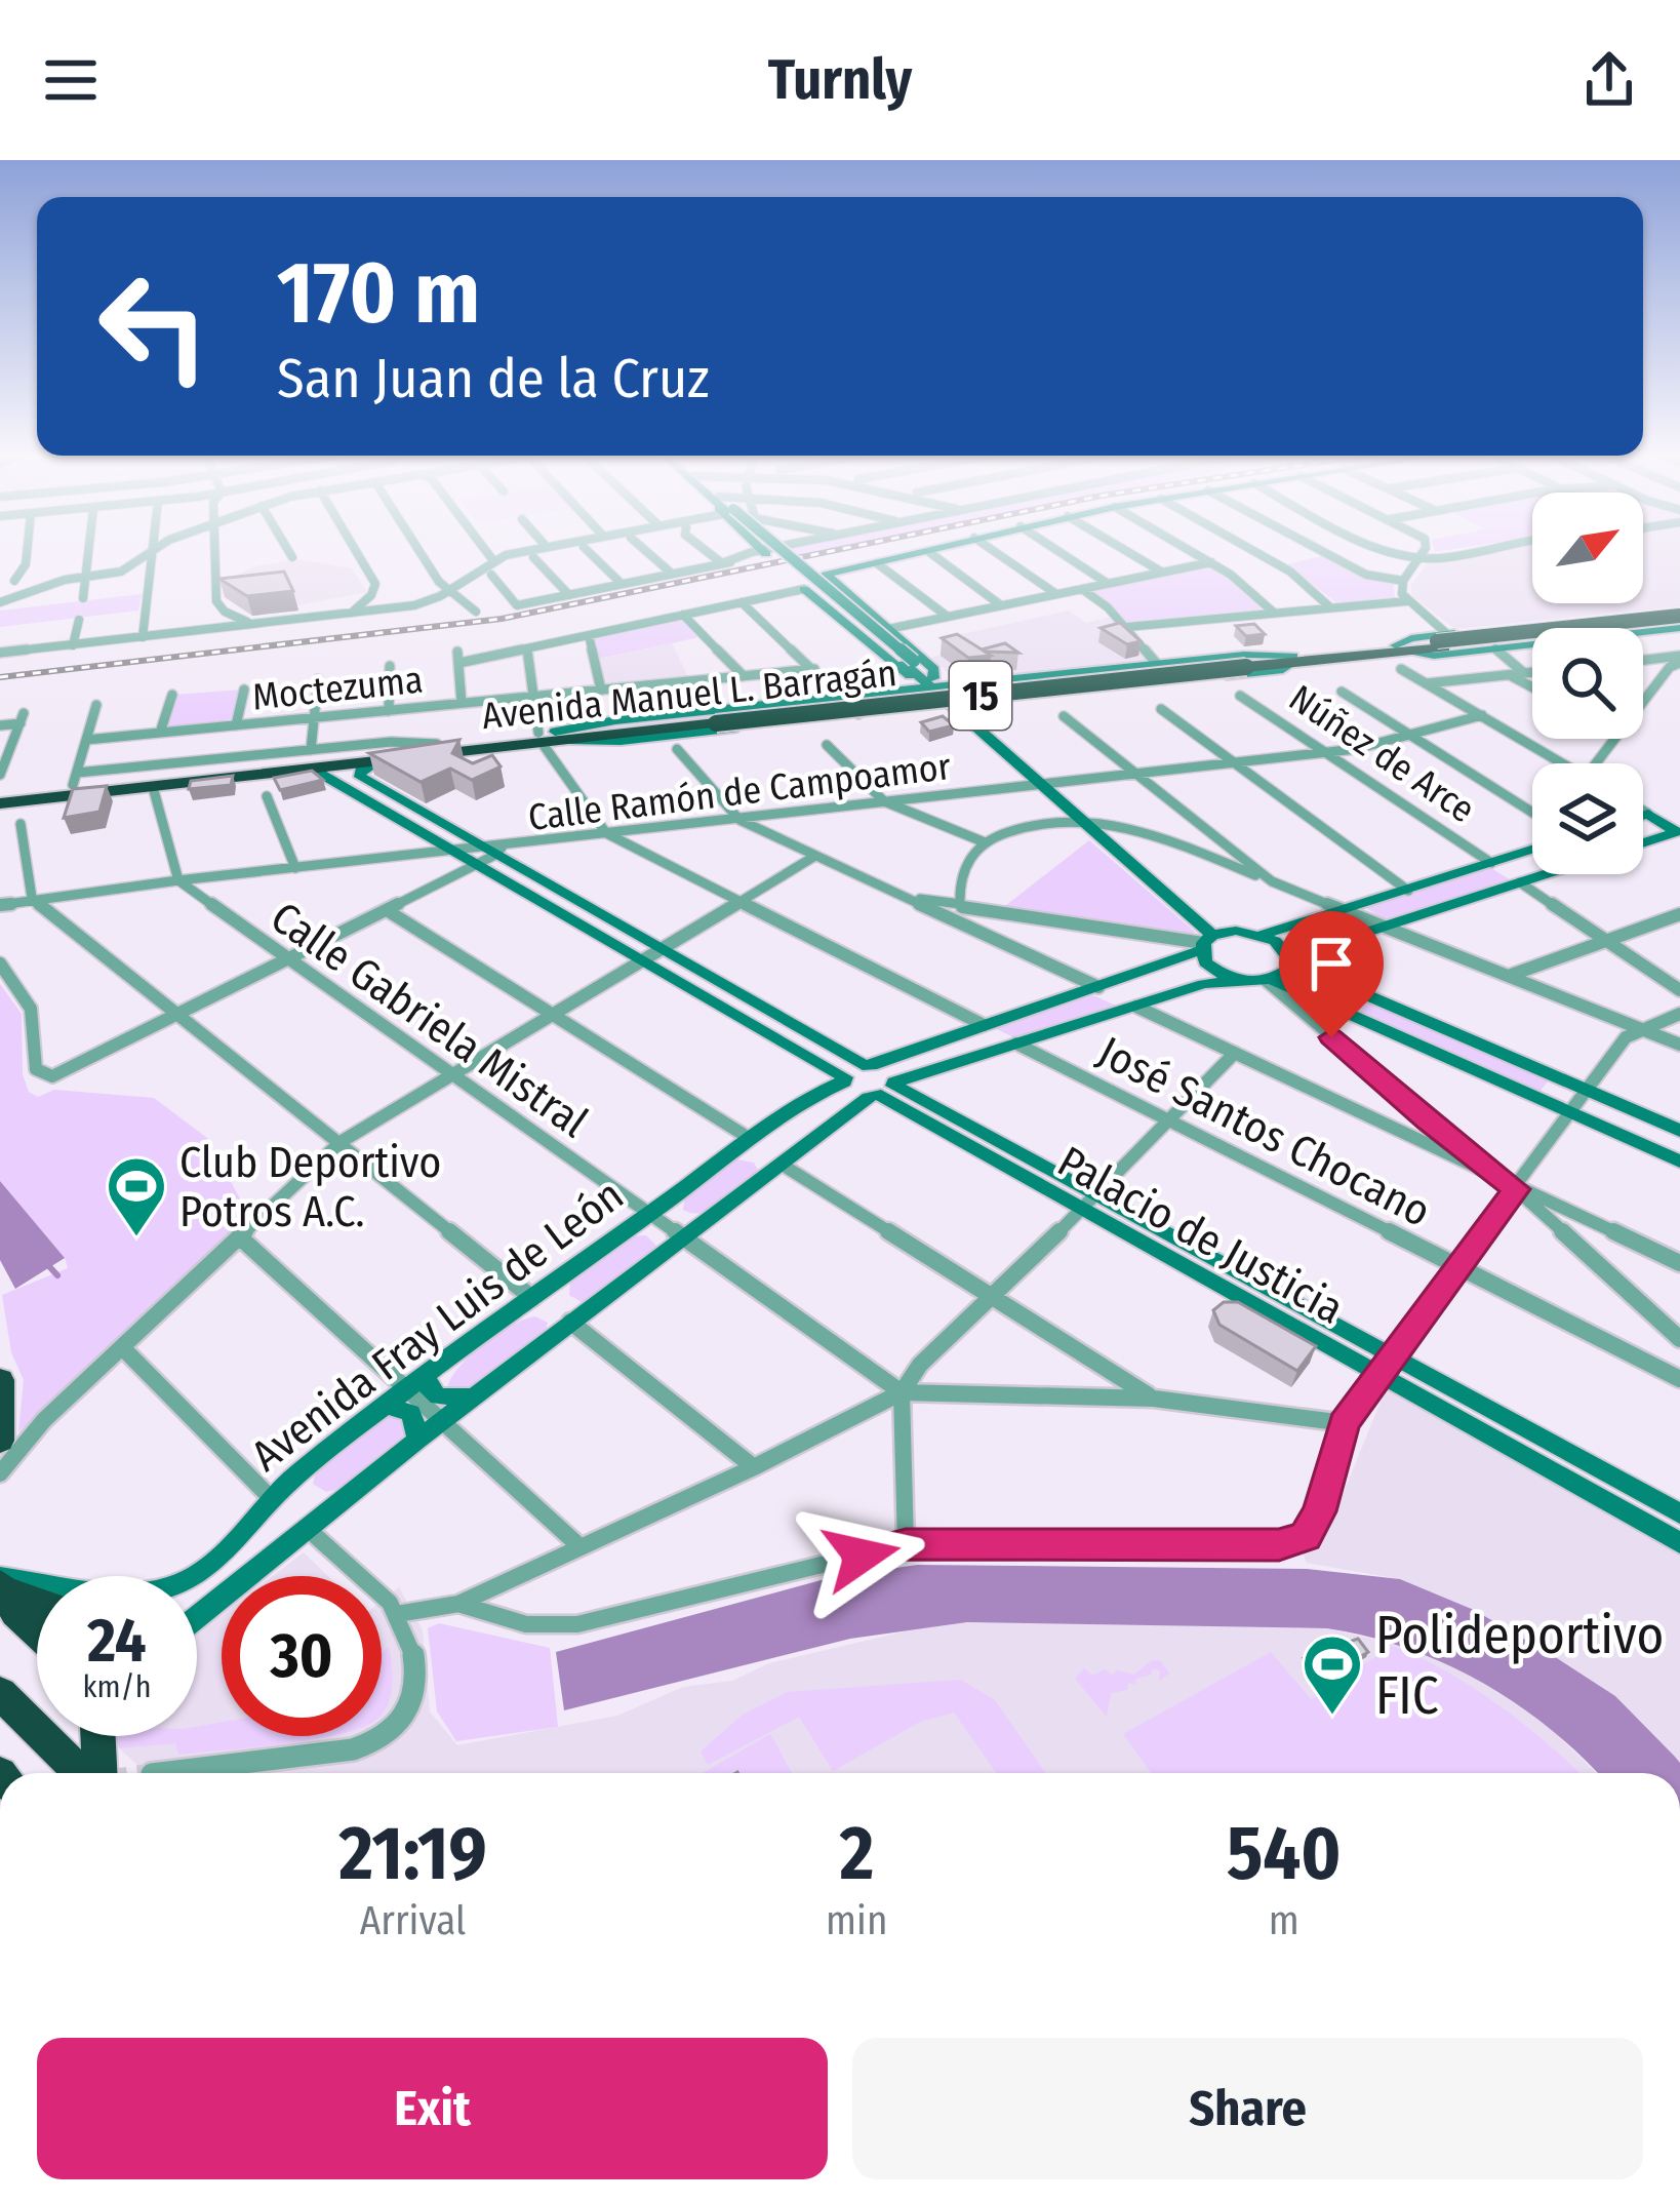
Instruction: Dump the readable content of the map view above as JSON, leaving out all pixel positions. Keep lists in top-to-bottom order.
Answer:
{
  "streets": {
    "highway": ["Avenida Manuel L. Barragán", "15"],
    "street": [
      "Moctezuma",
      "Núñez de Arce",
      "Calle Ramón de Campoamor",
      "Calle Gabriela Mistral",
      "José Santos Chocano",
      "Palacio de Justicia",
      "Avenida Fray Luis de León"
    ]
  },
  "crossings": [
    ["Núñez de Arce", "Calle Ramón de Campoamor"],
    ["Calle Ramón de Campoamor", "Calle Gabriela Mistral"],
    ["Calle Gabriela Mistral", "Avenida Fray Luis de León"],
    ["José Santos Chocano", "Avenida Fray Luis de León"],
    ["Palacio de Justicia", "Avenida Fray Luis de León"]
  ],
  "places": {
    "sports": ["Club Deportivo Potros A.C.", "Polideportivo FIC"]
  },
  "north": "top right",
  "page": {
    "header": "Turnly",
    "turn": ["170 m", "San Juan de la Cruz"],
    "speed": "24 km/h",
    "limit": "30",
    "eta": [
      "21:19",
      "Arrival",
      "2",
      "min",
      "540",
      "m"
    ],
    "buttons": ["Exit", "Share"]
  }
}
